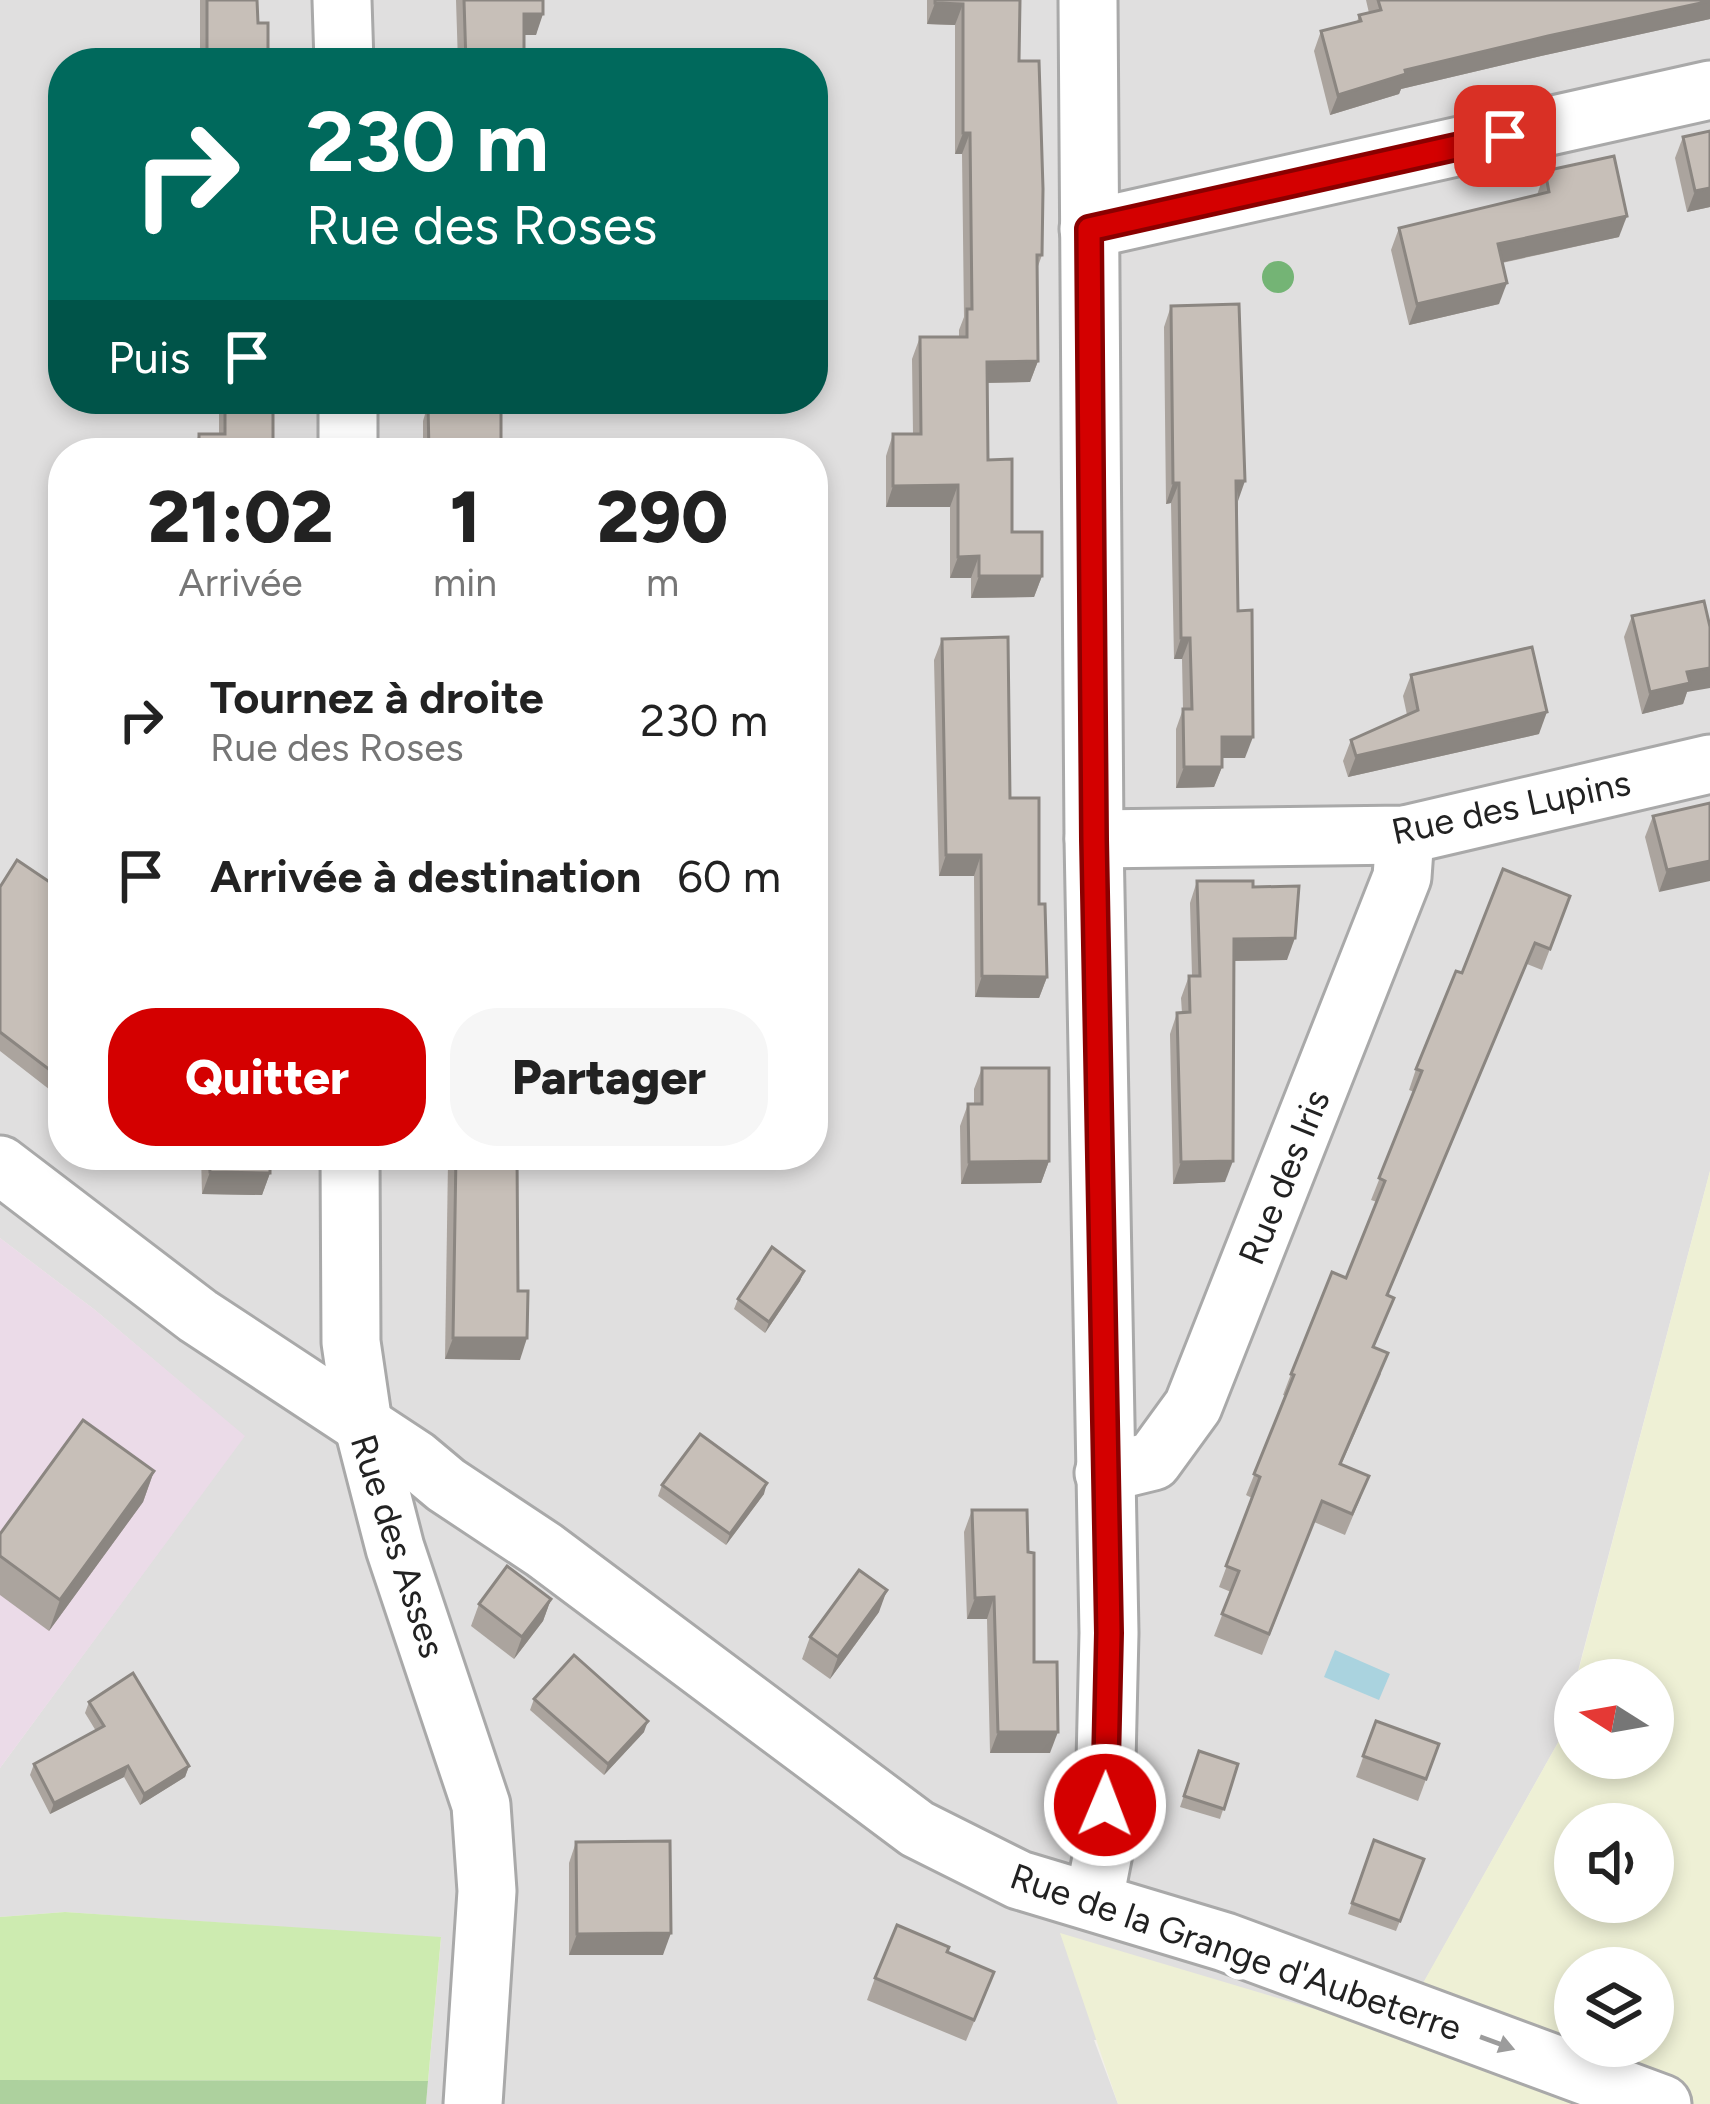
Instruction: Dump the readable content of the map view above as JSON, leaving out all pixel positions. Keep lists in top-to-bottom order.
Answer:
{
  "streets": {
    "street": [
      "Rue des Lupins",
      "Rue des Iris",
      "Rue des Asses",
      "Rue de la Grange d'Aubeterre"
    ]
  },
  "crossings": [
    ["Rue des Lupins", "Rue des Iris"],
    ["Rue des Asses", "Rue de la Grange d'Aubeterre"]
  ],
  "one_way": ["Rue de la Grange d'Aubeterre"],
  "north": "left",
  "page": {
    "turn": ["230 m", "Rue des Roses"],
    "then": "Puis",
    "eta": [
      "21:02",
      "Arrivée",
      "1",
      "min",
      "290",
      "m"
    ],
    "list": [
      {
        "name": "Tournez à droite",
        "note": "Rue des Roses",
        "value": "230 m"
      },
      {
        "name": "Arrivée à destination",
        "value": "60 m"
      }
    ],
    "buttons": ["Quitter", "Partager"]
  }
}
